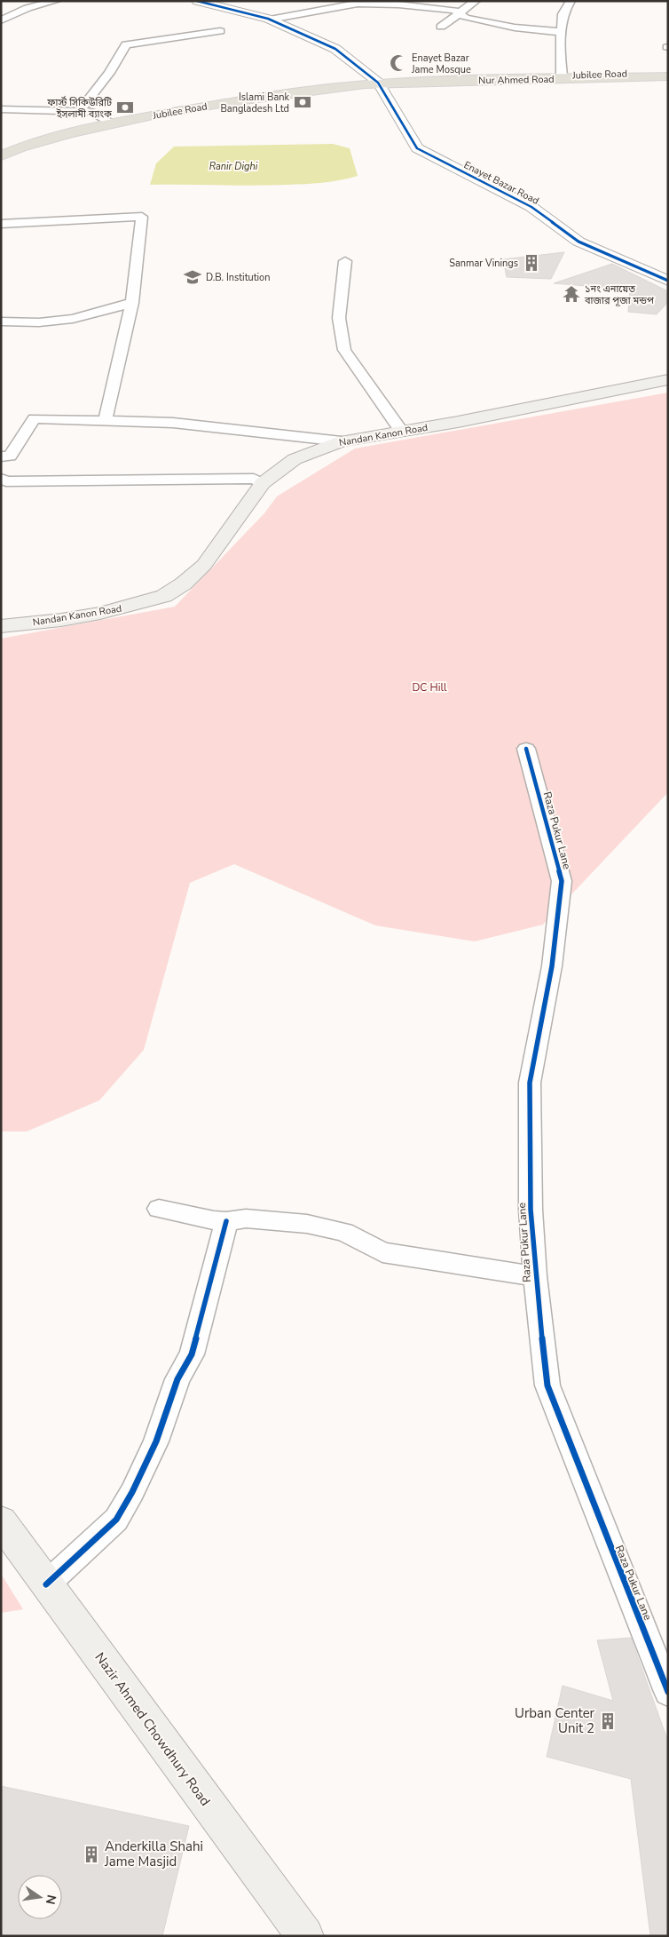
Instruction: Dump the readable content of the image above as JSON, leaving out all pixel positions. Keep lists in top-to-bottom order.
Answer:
{
  "streets": {
    "main road": [
      "Jubilee Road",
      "Nur Ahmed Road",
      "Nandan Kanon Road",
      "Nazir Ahmed Chowdhury Road"
    ],
    "street": ["Enayet Bazar Road", "Raza Pukur Lane"]
  },
  "crossings": [
    ["Jubilee Road", "Nur Ahmed Road"],
    ["Jubilee Road", "Enayet Bazar Road"],
    ["Nur Ahmed Road", "Enayet Bazar Road"]
  ],
  "water": ["Ranir Dighi"],
  "parks": ["DC Hill"],
  "places": {
    "mosque": ["Enayet Bazar Jame Mosque"],
    "bank": ["Islami Bank Bangladesh Ltd", "ফার্স্ট সিকিউরিটি ইসলামী ব্যাংক"],
    "building": ["Sanmar Vinings", "Urban Center Unit 2", "Anderkilla Shahi Jame Masjid"],
    "school or university": ["D.B. Institution"],
    "temple": ["১নং এনায়েত বাজার পূজা মন্ডপ"]
  },
  "north": "right"
}
